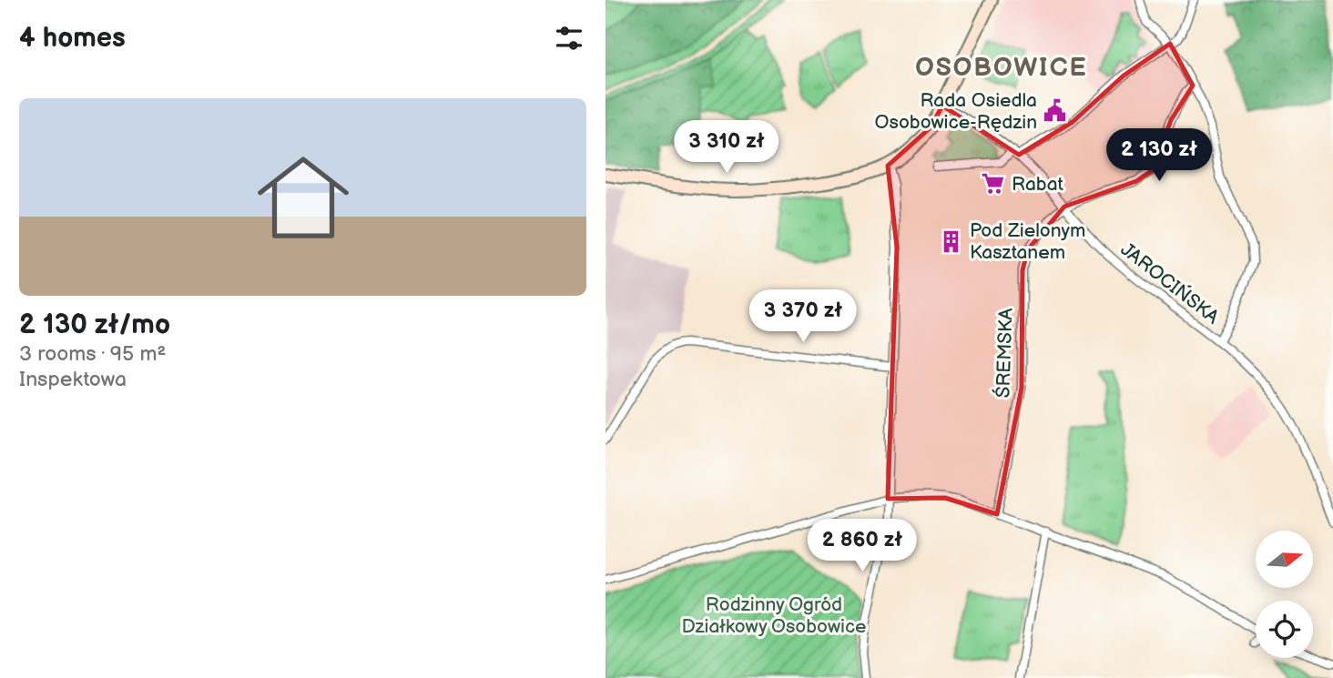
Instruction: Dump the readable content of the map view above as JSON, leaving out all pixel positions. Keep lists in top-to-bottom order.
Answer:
{
  "streets": {
    "street": ["JAROCIŃSKA", "ŚREMSKA"]
  },
  "crossings": [
    ["JAROCIŃSKA", "ŚREMSKA"]
  ],
  "districts": ["OSOBOWICE"],
  "parks": ["Rodzinny Ogród Działkowy Osobowice"],
  "places": {
    "public building": ["Rada Osiedla Osobowice-Rędzin"],
    "supermarket": ["Rabat"],
    "building": ["Pod Zielonym Kasztanem"]
  },
  "north": "right",
  "page": {
    "heading": "4 homes",
    "list": [
      {
        "name": "2 130 zł/mo",
        "note": "3 rooms · 95 m² · Inspektowa"
      }
    ],
    "price": [
      "3 310 zł",
      "2 130 zł",
      "3 370 zł",
      "2 860 zł"
    ]
  }
}
